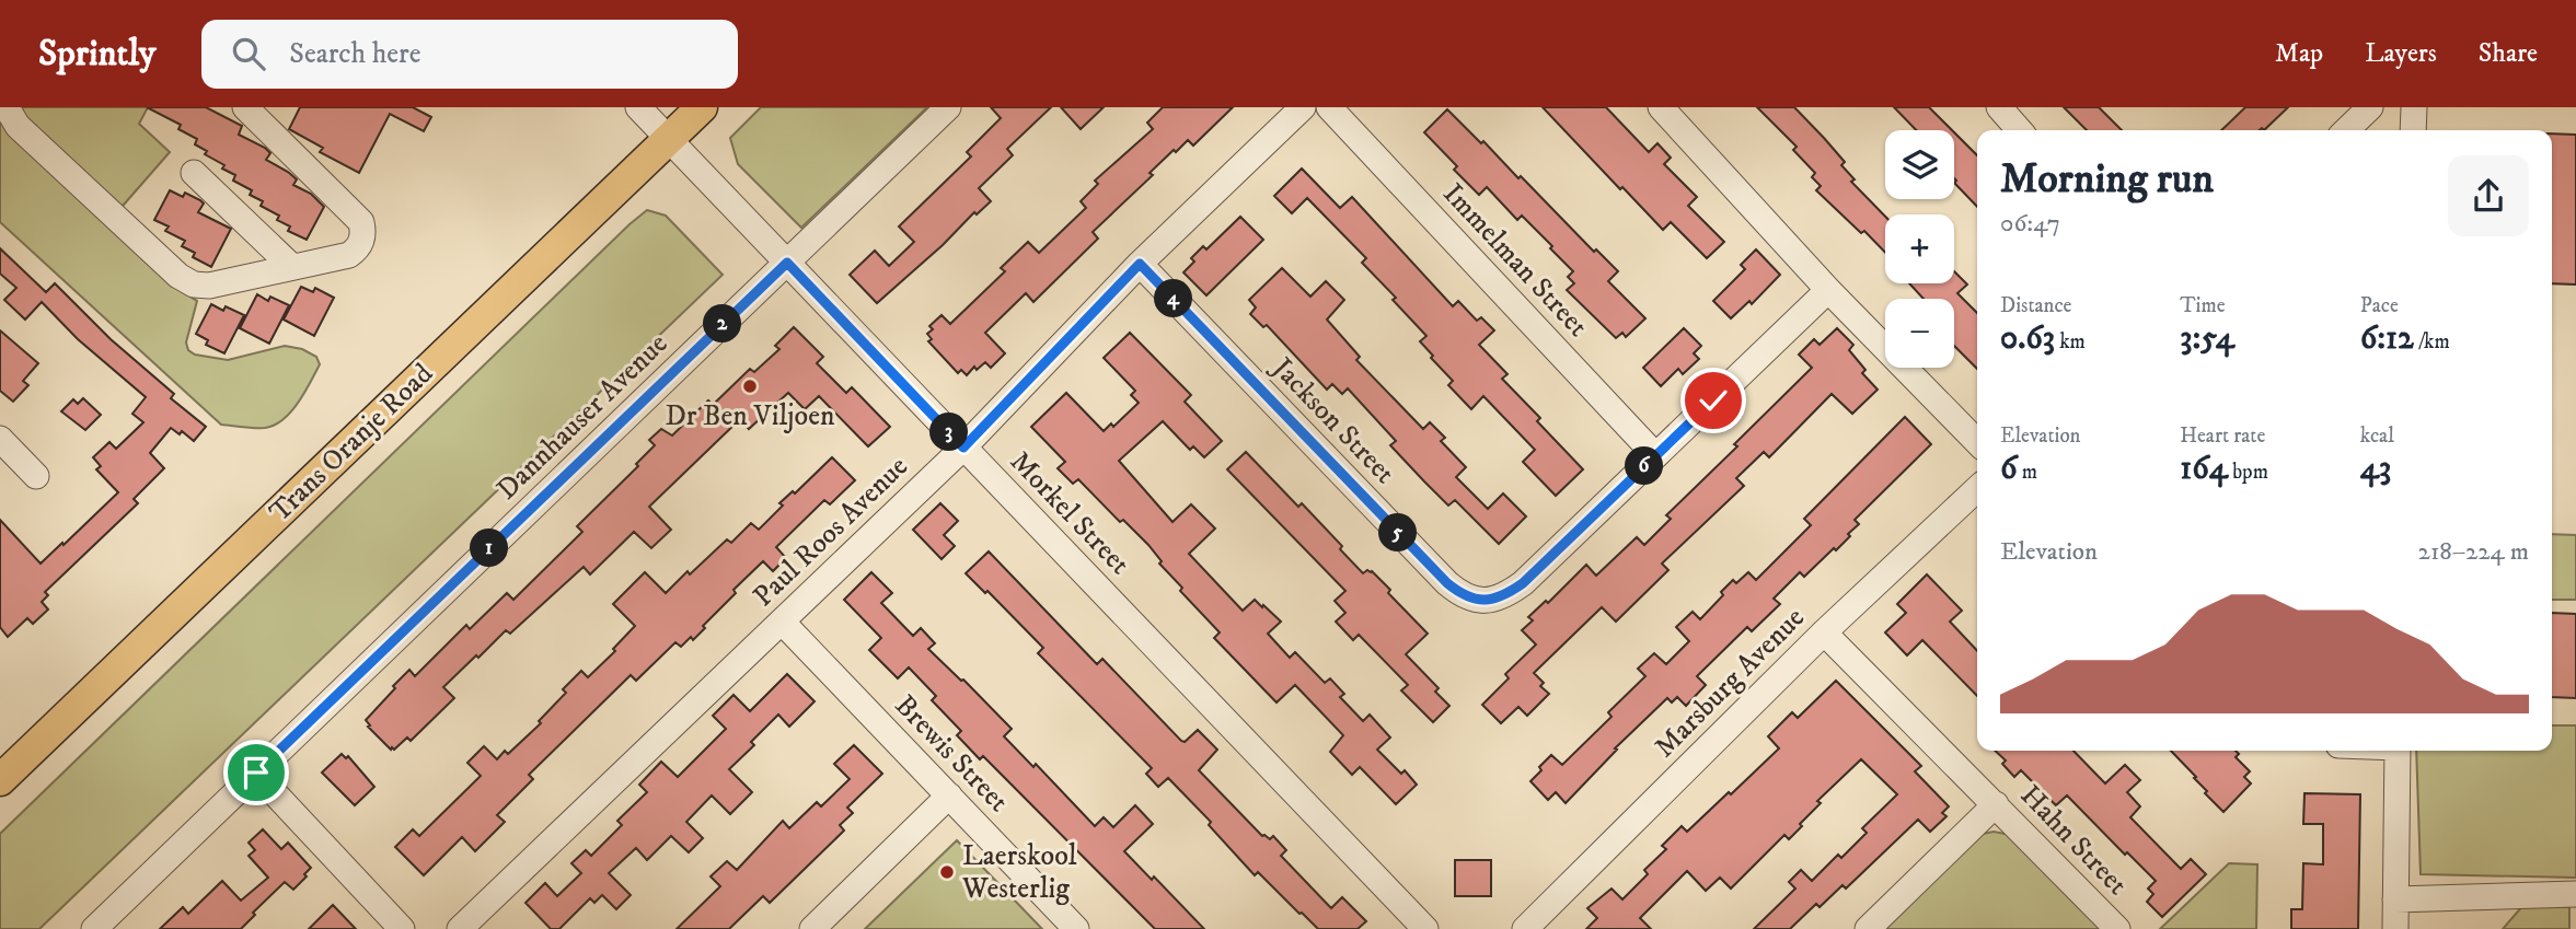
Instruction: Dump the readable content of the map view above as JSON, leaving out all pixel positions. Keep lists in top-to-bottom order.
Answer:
{
  "streets": {
    "main road": ["Trans Oranje Road"],
    "street": [
      "Immelman Street",
      "Dannhauser Avenue",
      "Jackson Street",
      "Morkel Street",
      "Paul Roos Avenue",
      "Marsburg Avenue",
      "Brewis Street",
      "Hahn Street"
    ]
  },
  "crossings": [
    ["Immelman Street", "Jackson Street"],
    ["Dannhauser Avenue", "Morkel Street"],
    ["Jackson Street", "Paul Roos Avenue"],
    ["Trans Oranje Road", "Morkel Street"],
    ["Morkel Street", "Paul Roos Avenue"],
    ["Paul Roos Avenue", "Brewis Street"],
    ["Marsburg Avenue", "Hahn Street"]
  ],
  "places": ["Dr Ben Viljoen", "Laerskool Westerlig"],
  "page": {
    "header": "Sprintly",
    "search": "Search here",
    "nav": ["Map", "Layers", "Share"],
    "map_buttons": ["+", "−"],
    "heading": ["Morning run", "06:47"],
    "stats": [
      ["Distance", "0.63 km"],
      ["Time", "3:54"],
      ["Pace", "6:12 /km"],
      ["Elevation", "6 m"],
      ["Heart rate", "164 bpm"],
      ["kcal", "43"]
    ],
    "pins": [
      "4",
      "2",
      "3",
      "6",
      "5",
      "1"
    ],
    "chart": ["Elevation", "218–224 m"]
  }
}
